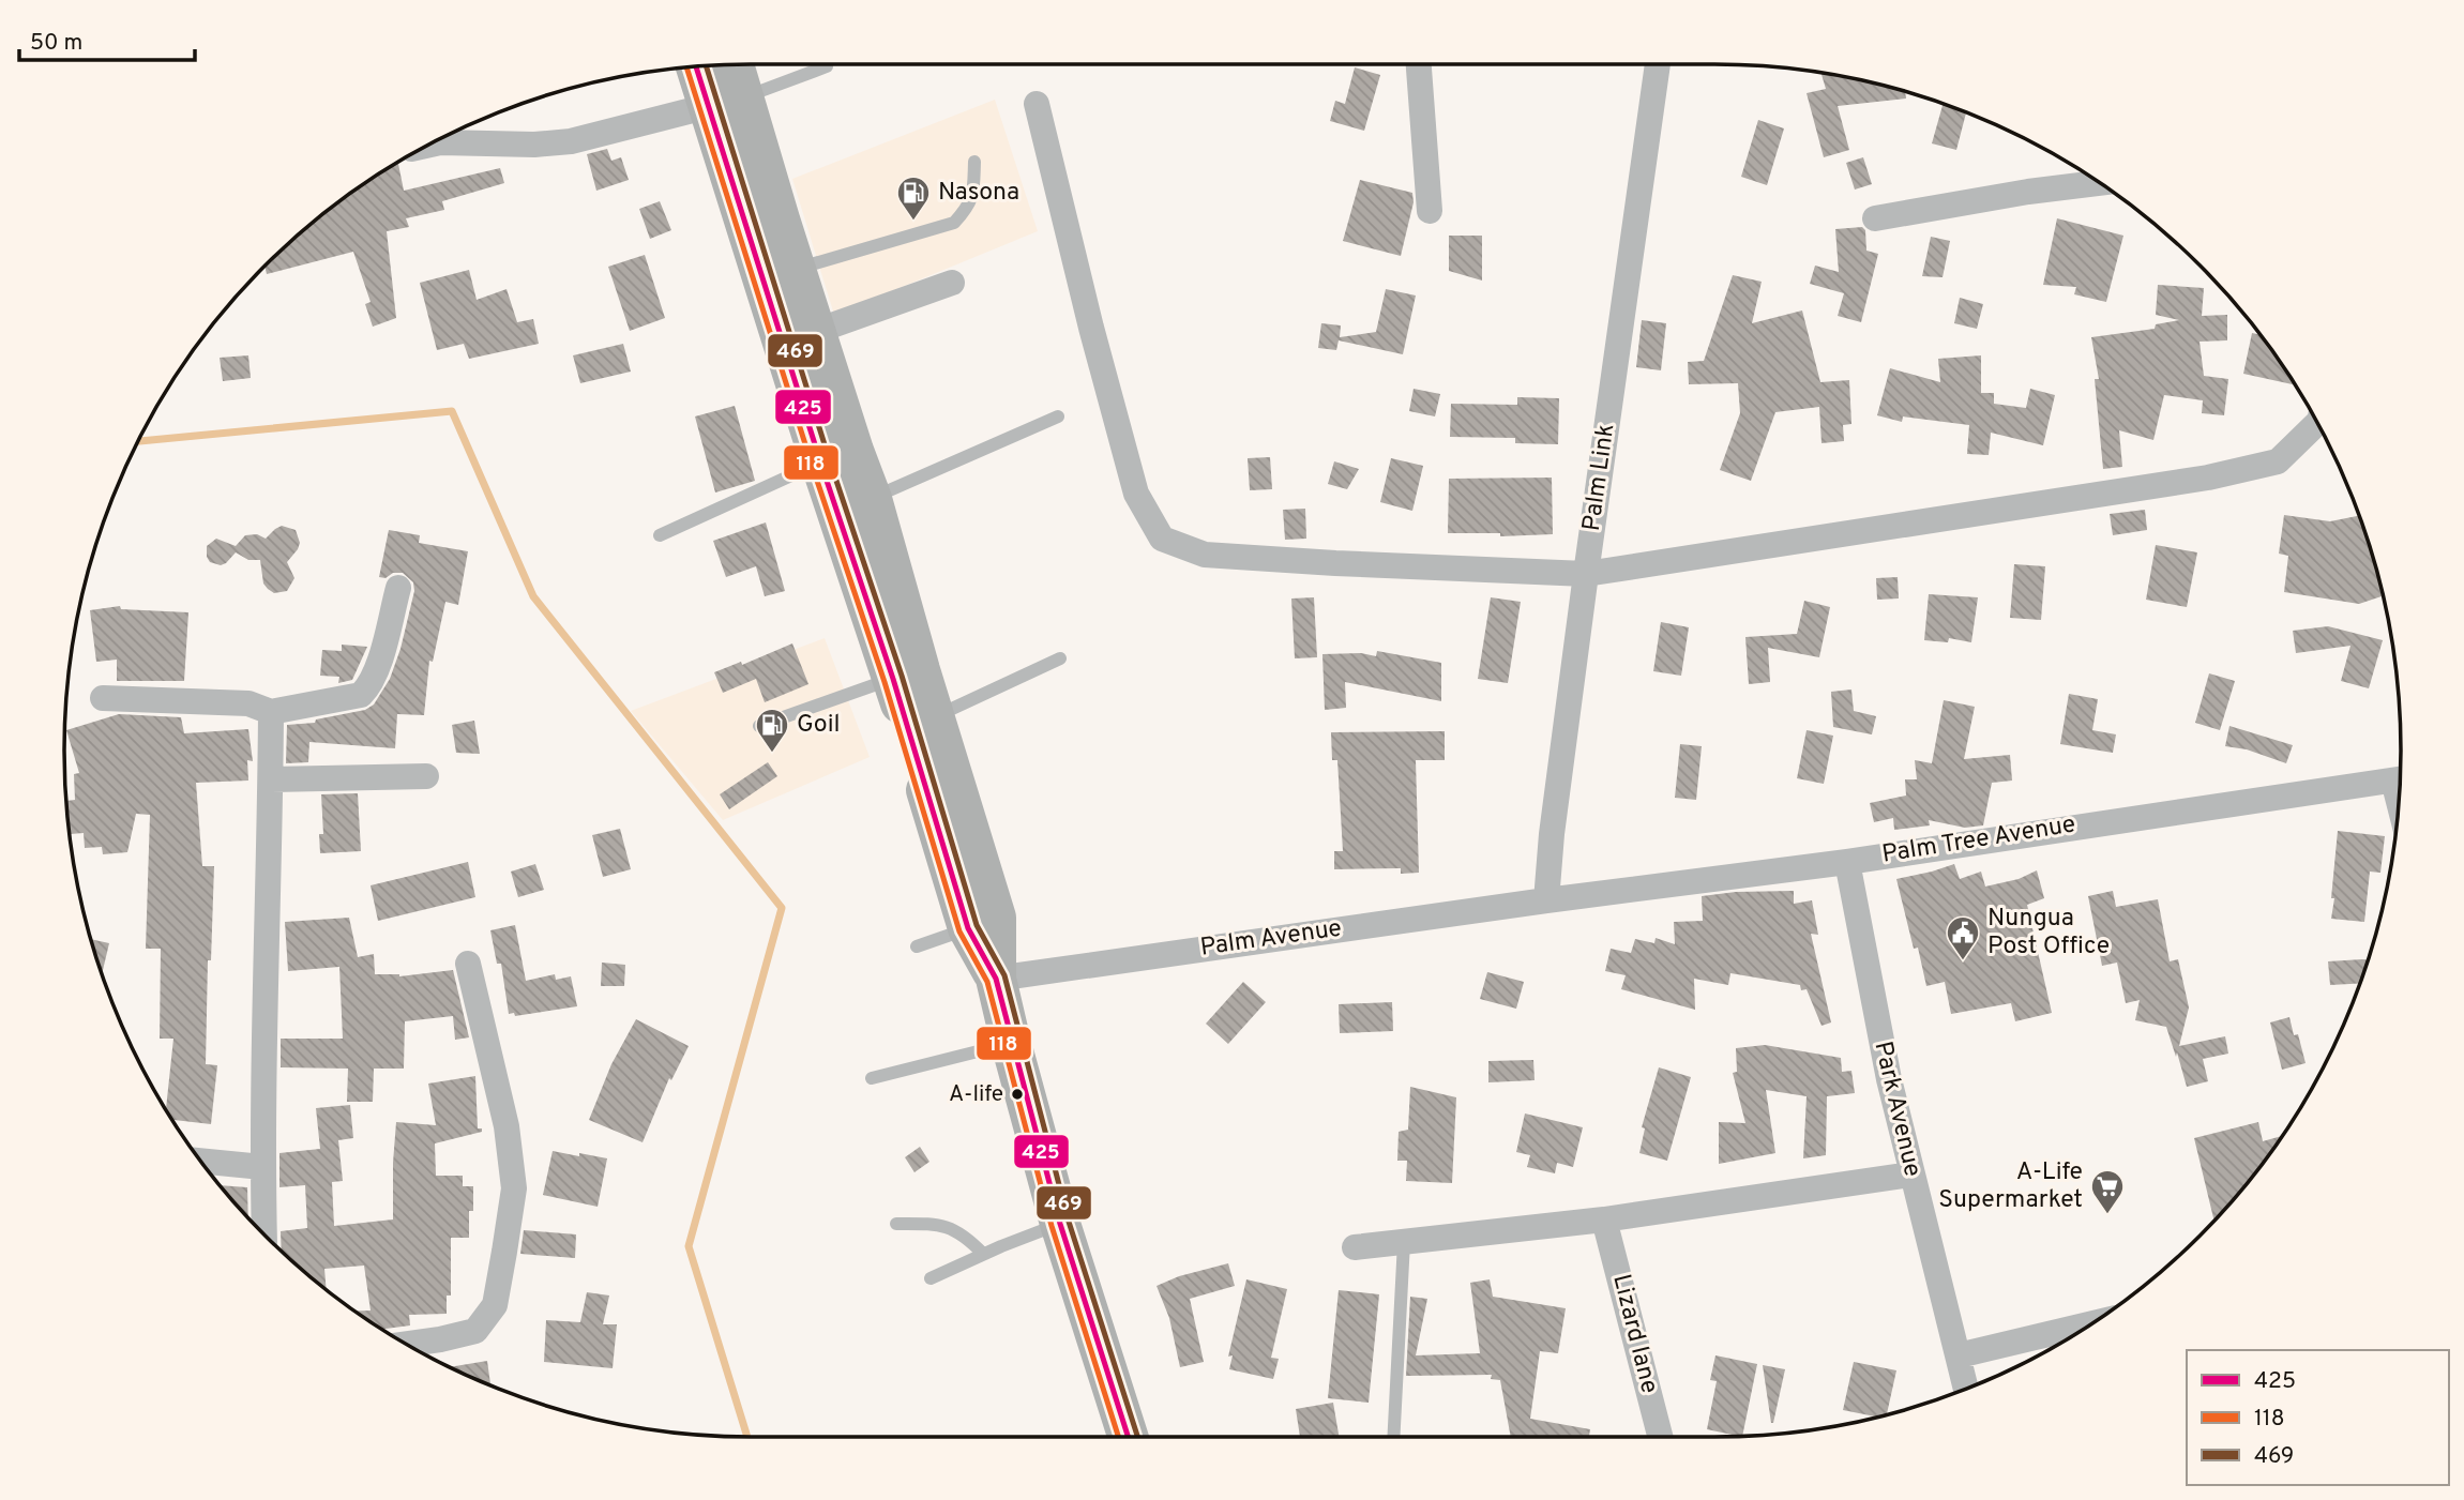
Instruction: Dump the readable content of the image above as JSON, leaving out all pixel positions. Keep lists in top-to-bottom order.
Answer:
{
  "streets": {
    "street": [
      "Palm Link",
      "Palm Tree Avenue",
      "Palm Avenue",
      "Park Avenue",
      "Lizard lane"
    ]
  },
  "crossings": [
    ["Palm Link", "Palm Tree Avenue"],
    ["Palm Link", "Palm Avenue"],
    ["Palm Tree Avenue", "Palm Avenue"],
    ["Palm Tree Avenue", "Park Avenue"]
  ],
  "places": {
    "fuel station": ["Nasona", "Goil"],
    "public building": ["Nungua Post Office"],
    "other": ["A-life"],
    "supermarket": ["A-Life Supermarket"]
  },
  "lines": ["transit line 469", "transit line 425", "transit line 118"],
  "legend": ["425", "118", "469"],
  "scale_bar": "50 m"
}
